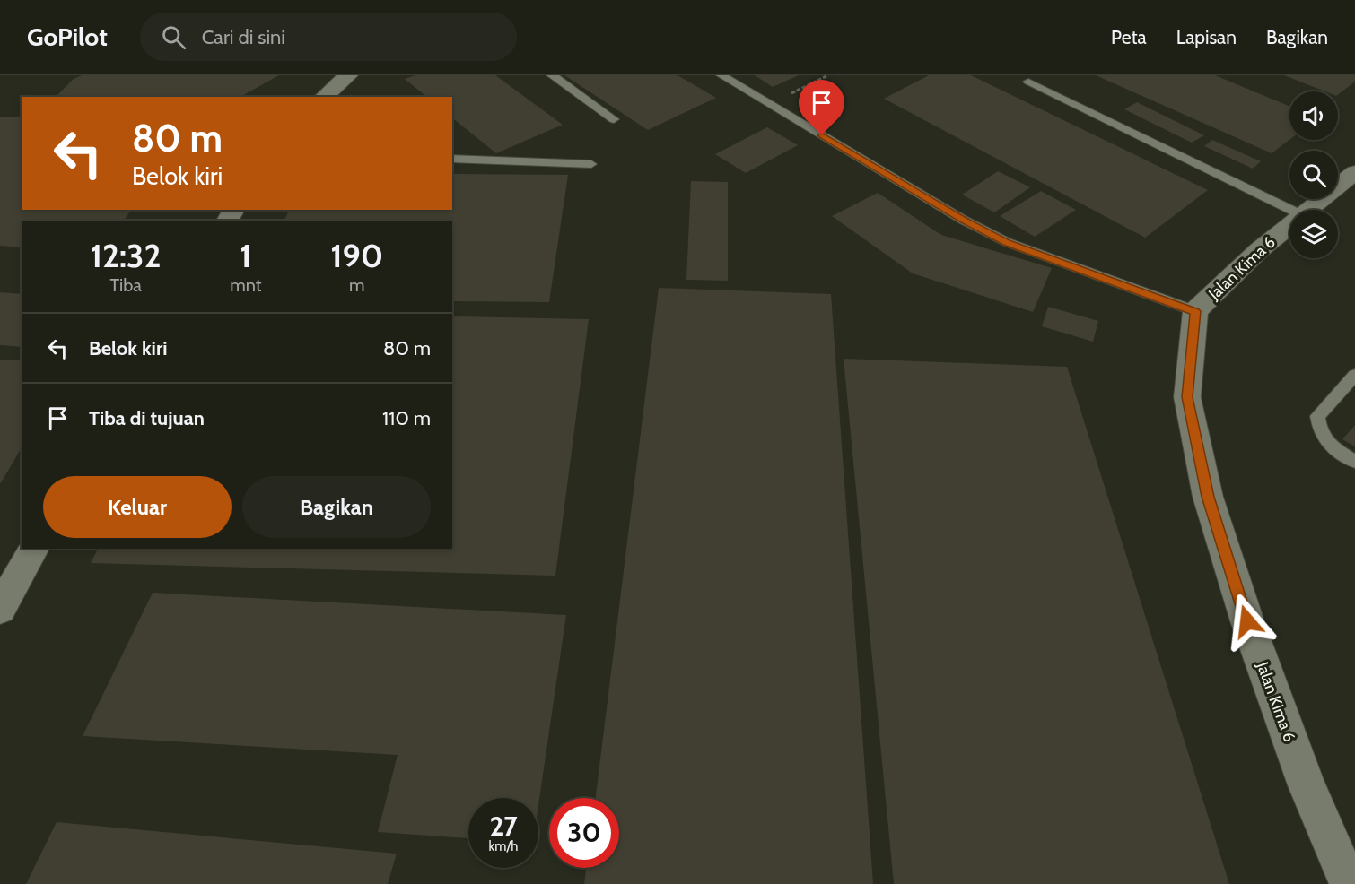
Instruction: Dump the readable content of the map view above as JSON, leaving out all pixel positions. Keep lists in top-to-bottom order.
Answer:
{
  "streets": {
    "street": ["Jalan Kima 6"]
  },
  "page": {
    "header": "GoPilot",
    "search": "Cari di sini",
    "nav": ["Peta", "Lapisan", "Bagikan"],
    "turn": ["80 m", "Belok kiri"],
    "eta": [
      "12:32",
      "Tiba",
      "1",
      "mnt",
      "190",
      "m"
    ],
    "list": [
      {
        "name": "Belok kiri",
        "value": "80 m"
      },
      {
        "name": "Tiba di tujuan",
        "value": "110 m"
      }
    ],
    "buttons": ["Keluar", "Bagikan"],
    "speed": "27 km/h",
    "limit": "30"
  }
}
